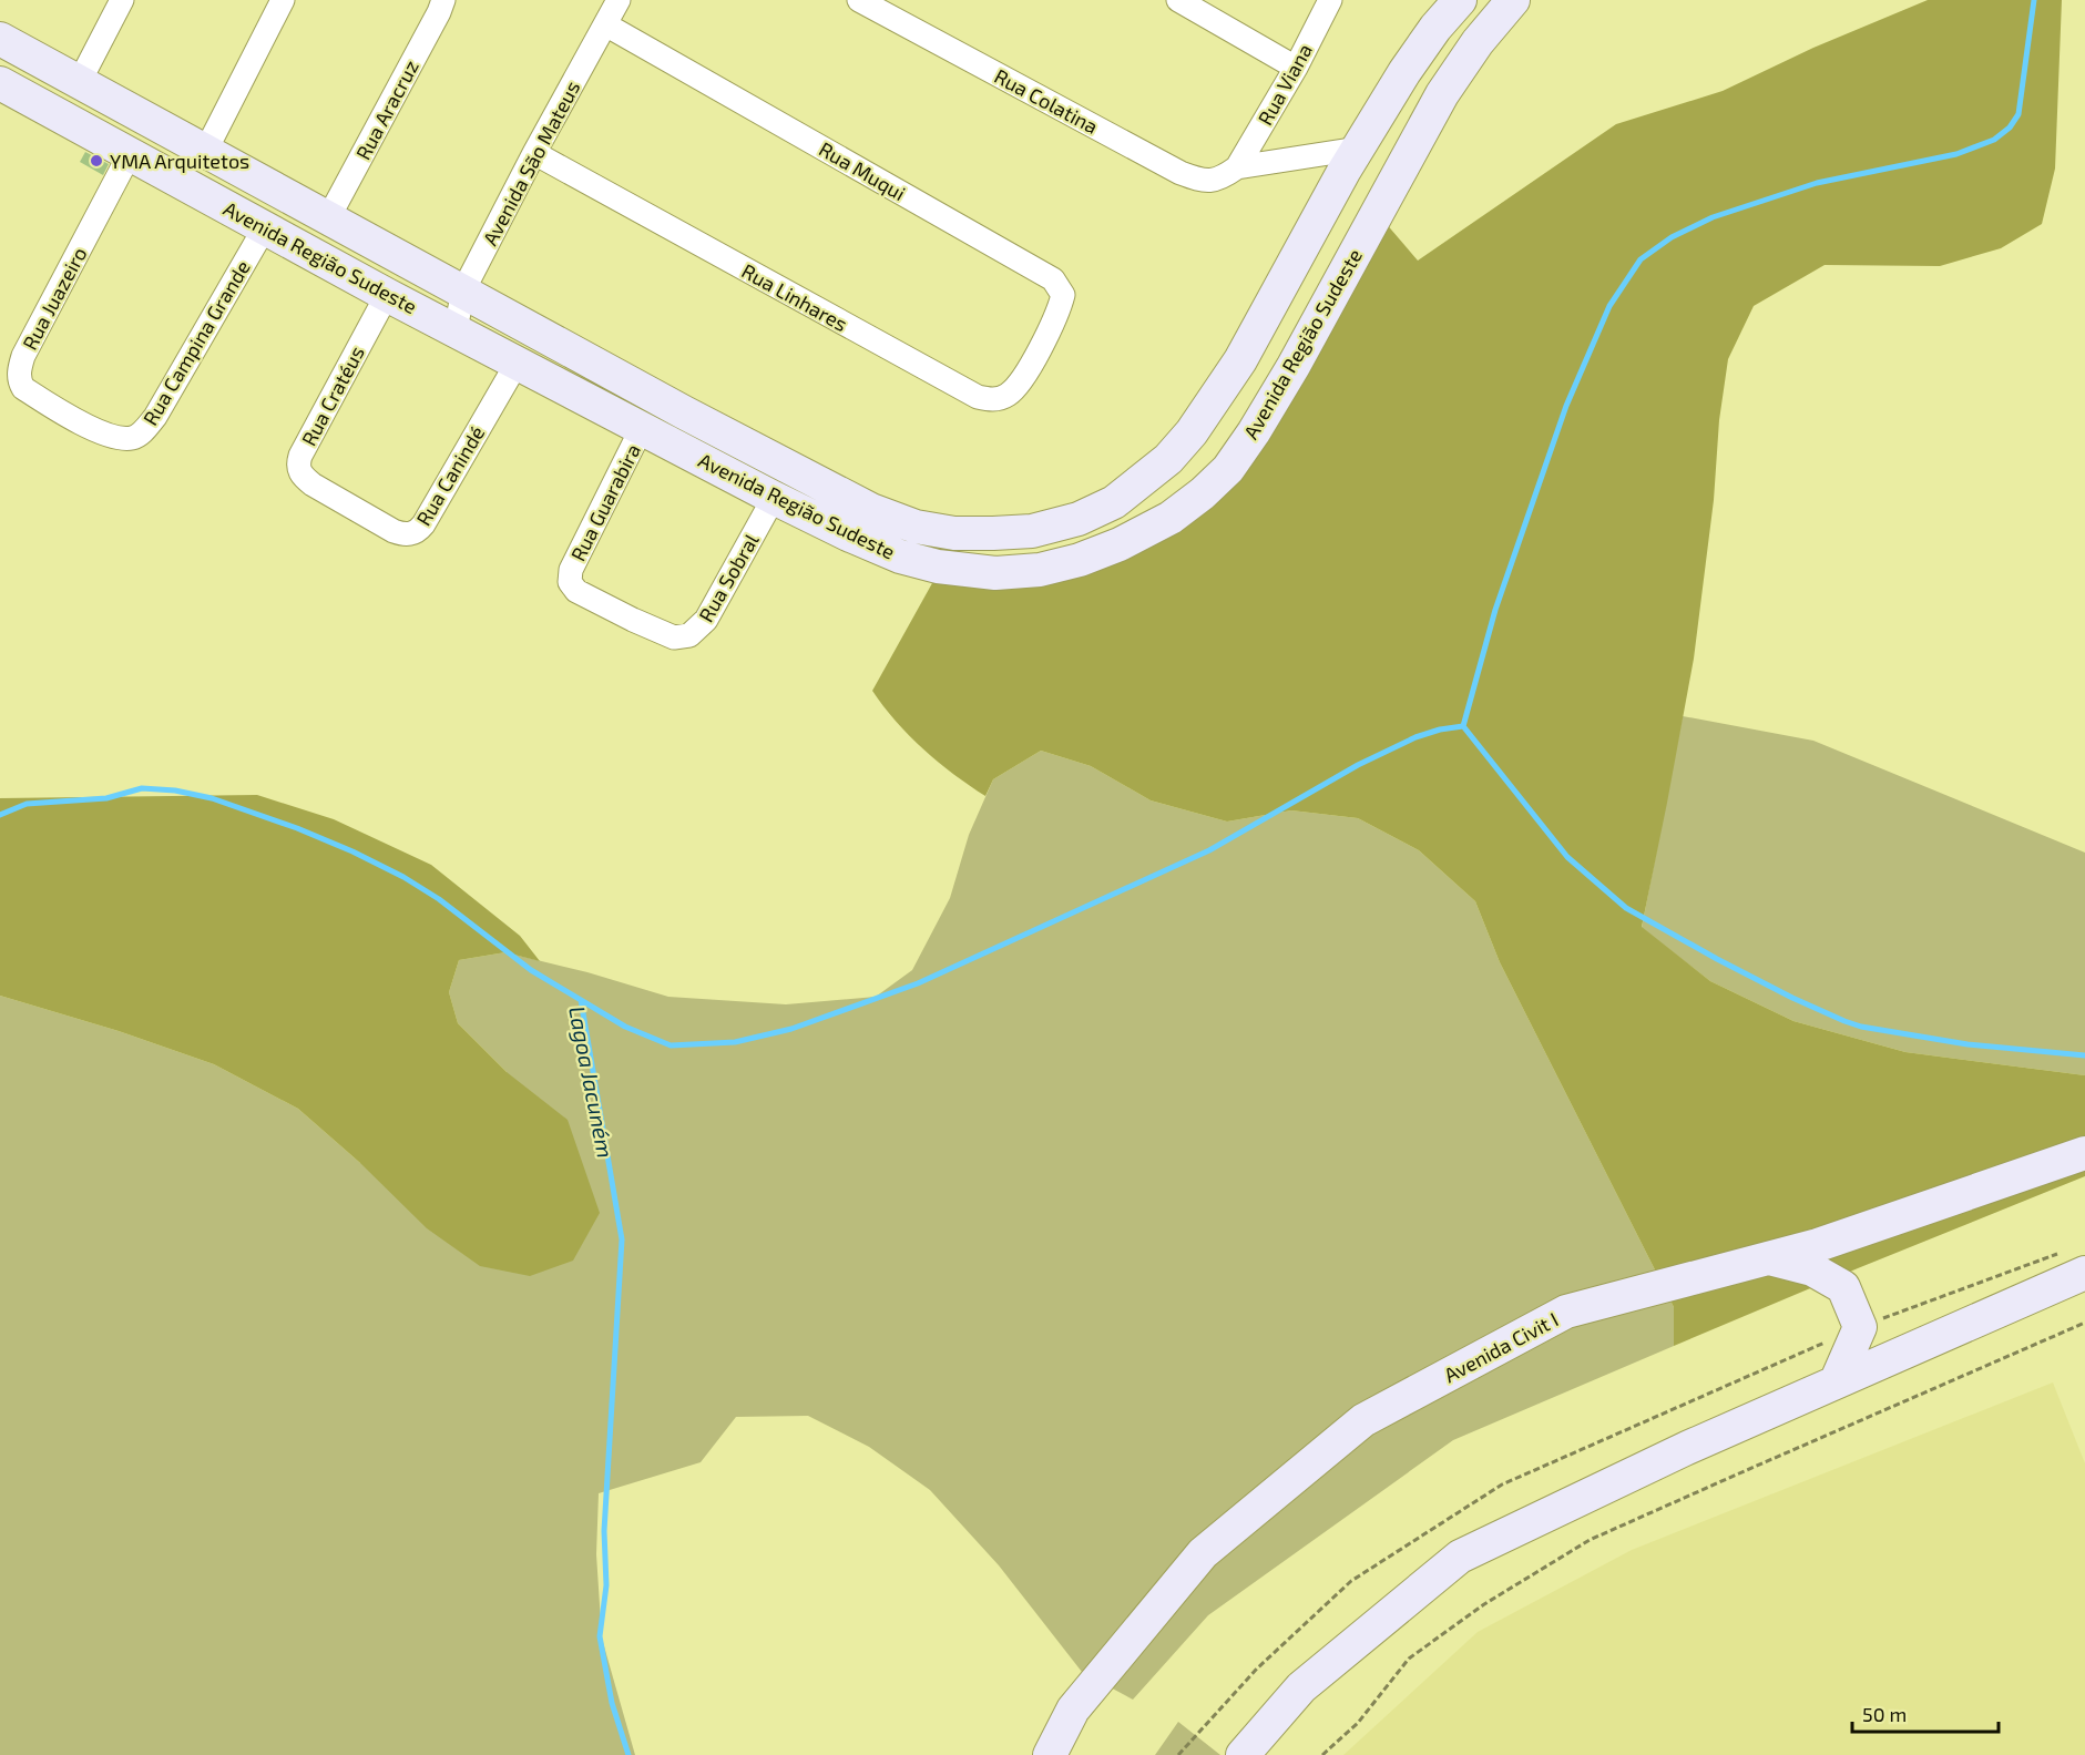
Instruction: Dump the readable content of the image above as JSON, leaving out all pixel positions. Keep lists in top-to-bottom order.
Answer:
{
  "streets": {
    "street": [
      "Rua Viana",
      "Rua Colatina",
      "Rua Aracruz",
      "Avenida São Mateus",
      "Rua Muqui",
      "Avenida Região Sudeste",
      "Rua Linhares",
      "Rua Juazeiro",
      "Rua Campina Grande",
      "Rua Cratéus",
      "Rua Canindé",
      "Rua Guarabira",
      "Rua Sobral",
      "Avenida Civit I"
    ]
  },
  "crossings": [
    ["Rua Viana", "Rua Colatina"],
    ["Rua Colatina", "Avenida Região Sudeste"],
    ["Rua Aracruz", "Avenida Região Sudeste"],
    ["Avenida São Mateus", "Rua Muqui"],
    ["Avenida São Mateus", "Avenida Região Sudeste"],
    ["Avenida São Mateus", "Rua Linhares"],
    ["Rua Muqui", "Rua Linhares"],
    ["Avenida Região Sudeste", "Rua Juazeiro"],
    ["Avenida Região Sudeste", "Rua Campina Grande"],
    ["Avenida Região Sudeste", "Rua Cratéus"],
    ["Avenida Região Sudeste", "Rua Canindé"],
    ["Avenida Região Sudeste", "Rua Guarabira"],
    ["Avenida Região Sudeste", "Rua Sobral"],
    ["Rua Juazeiro", "Rua Campina Grande"],
    ["Rua Cratéus", "Rua Canindé"],
    ["Rua Guarabira", "Rua Sobral"]
  ],
  "water": ["Lagoa Jacuném"],
  "places": ["YMA Arquitetos"],
  "scale_bar": "50 m"
}
